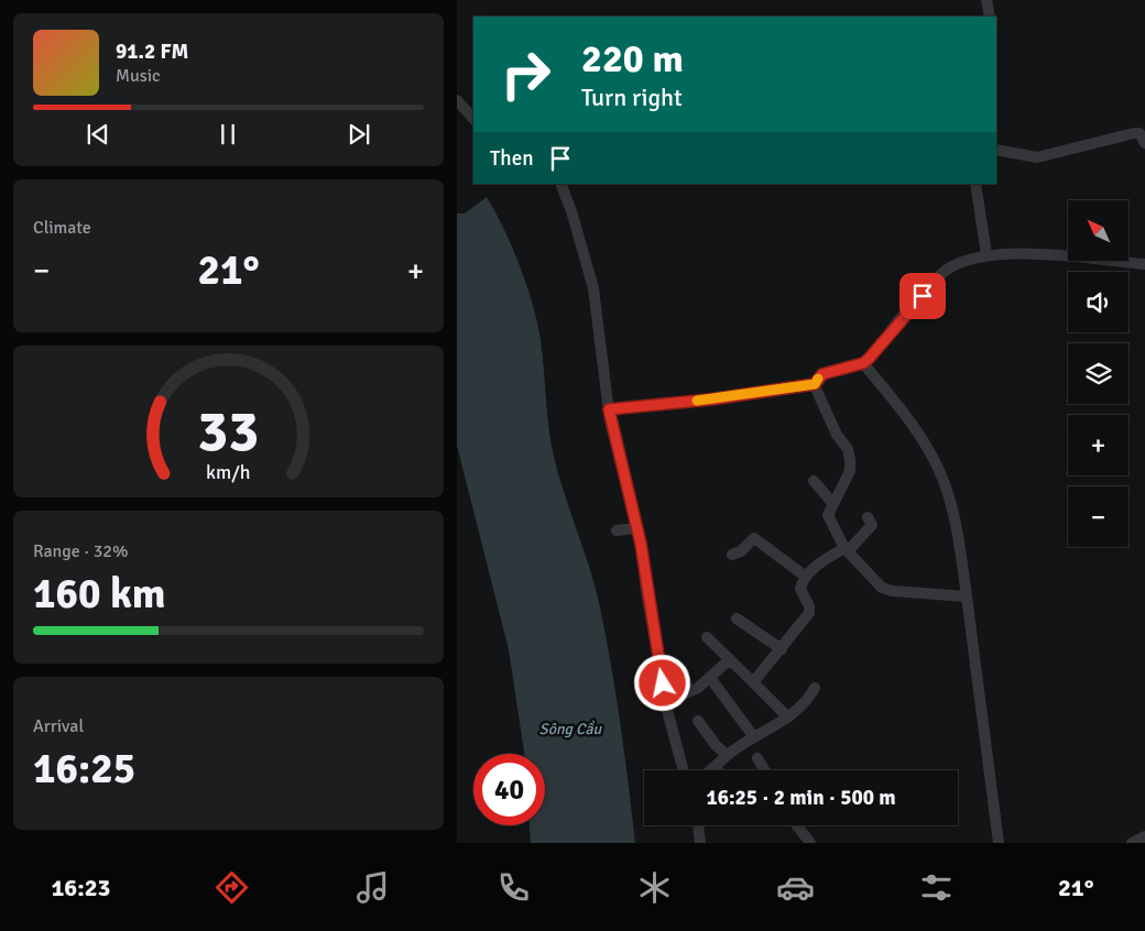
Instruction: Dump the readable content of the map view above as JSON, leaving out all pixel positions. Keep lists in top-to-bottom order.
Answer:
{
  "water": ["Sông Cầu"],
  "north": "top left",
  "page": {
    "turn": ["220 m", "Turn right"],
    "song": ["91.2 FM", "Music"],
    "then": "Then",
    "tile": [
      "Climate",
      ["Range · 32%", "160 km"],
      ["Arrival", "16:25"]
    ],
    "map_buttons": ["+", "−"],
    "heat": ["−", "21°", "+"],
    "limit": "40",
    "trip": "16:25 · 2 min · 500 m",
    "tabs": ["16:23", "21°"],
    "gauge": ["33", "km/h"]
  }
}
